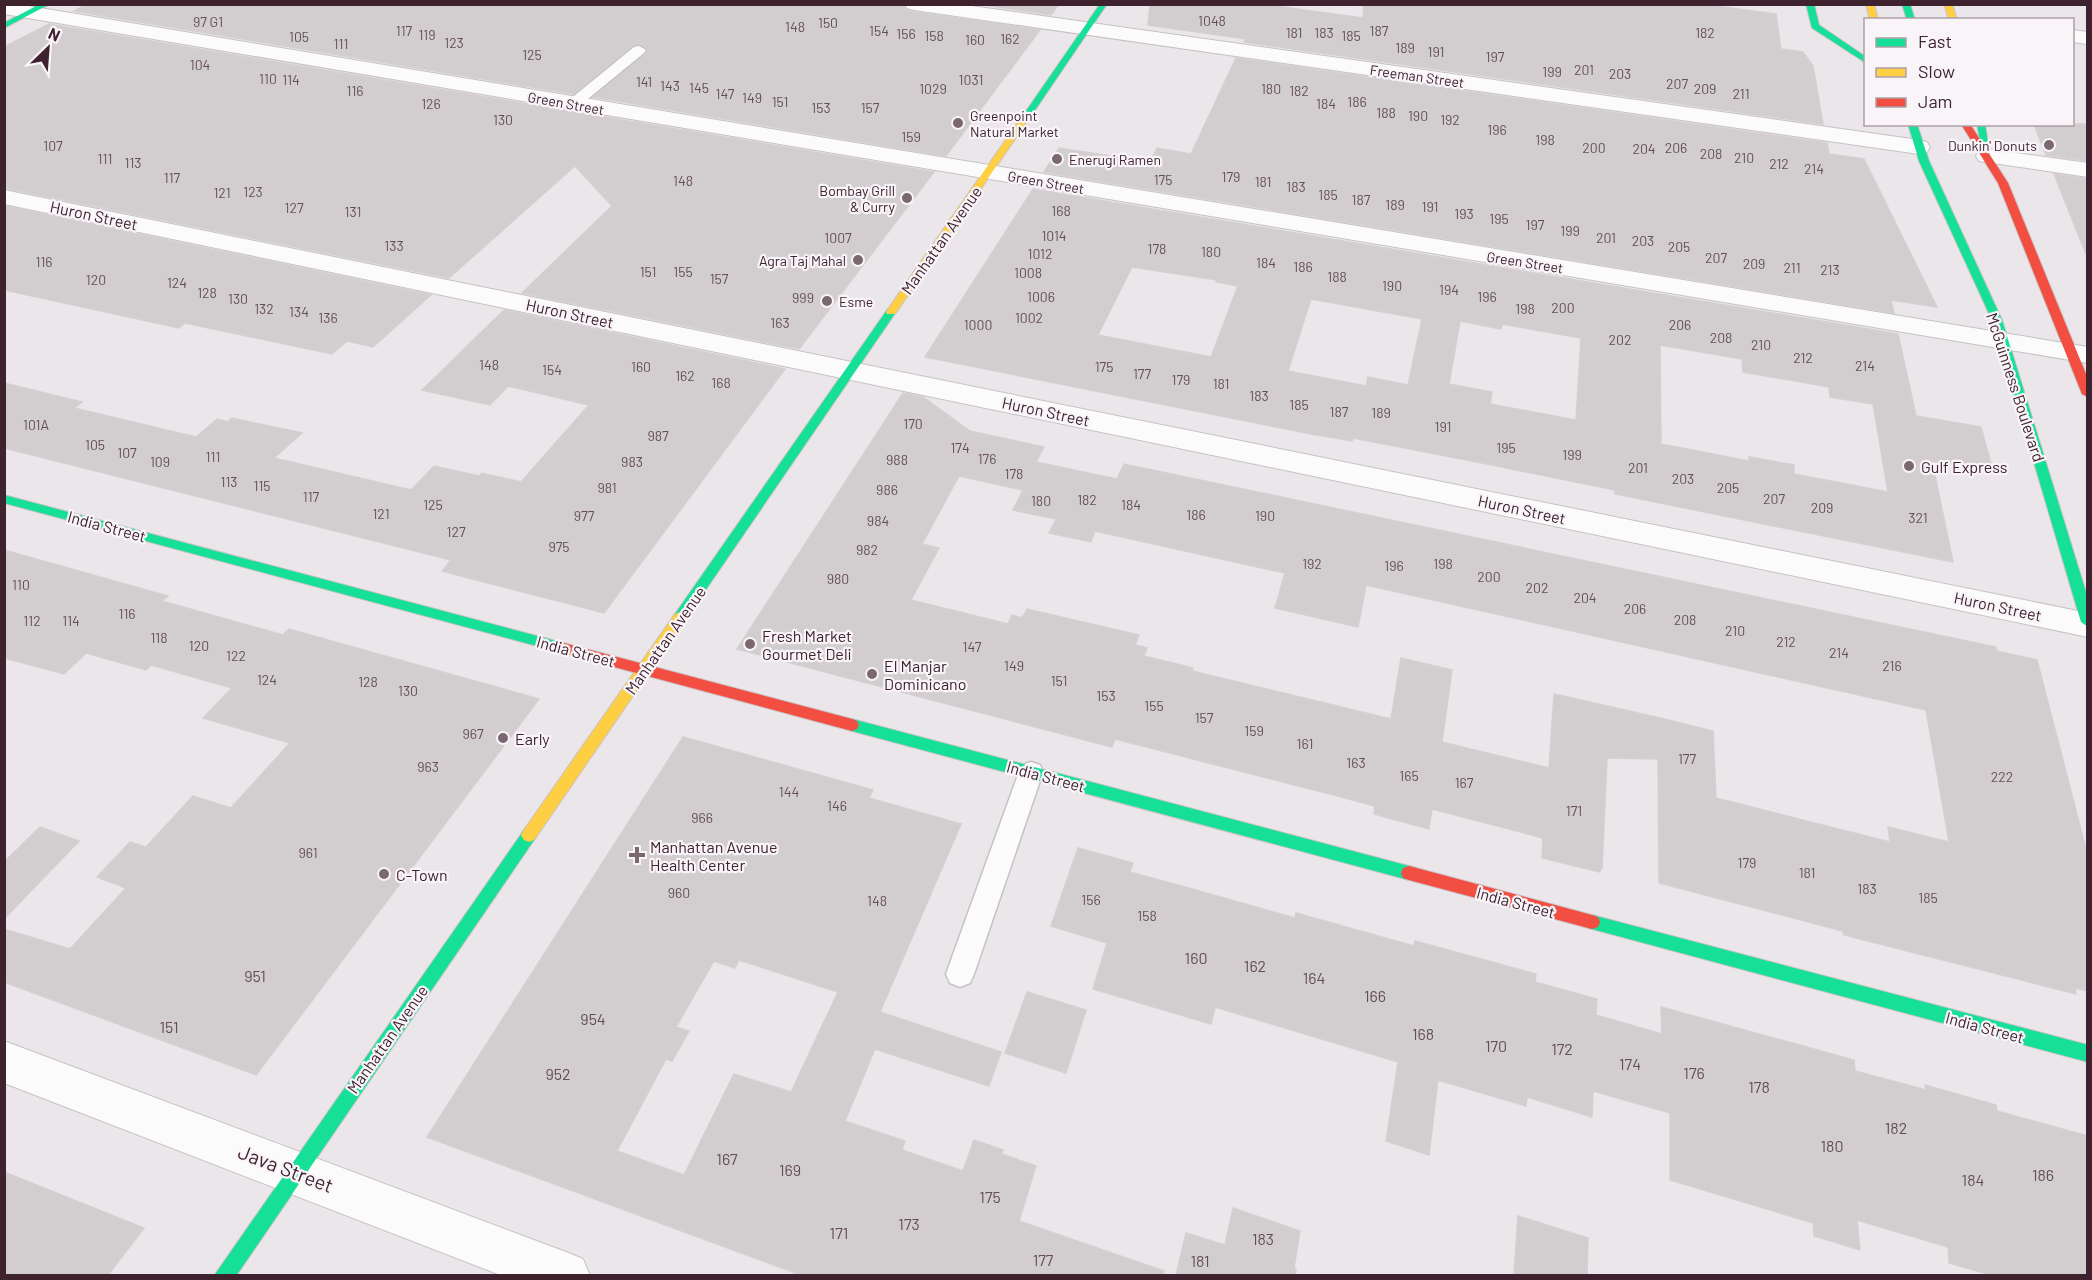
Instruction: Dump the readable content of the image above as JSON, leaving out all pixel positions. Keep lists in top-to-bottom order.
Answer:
{
  "streets": {
    "street": [
      "Freeman Street",
      "Green Street",
      "Huron Street",
      "Manhattan Avenue",
      "McGuinness Boulevard",
      "India Street",
      "Java Street"
    ]
  },
  "crossings": [
    ["Freeman Street", "Manhattan Avenue"],
    ["Freeman Street", "McGuinness Boulevard"],
    ["Green Street", "Manhattan Avenue"],
    ["Green Street", "McGuinness Boulevard"],
    ["Huron Street", "Manhattan Avenue"],
    ["Huron Street", "McGuinness Boulevard"],
    ["Manhattan Avenue", "India Street"],
    ["Manhattan Avenue", "Java Street"]
  ],
  "places": {
    "other": [
      "Greenpoint Natural Market",
      "Dunkin' Donuts",
      "Enerugi Ramen",
      "Bombay Grill & Curry",
      "Agra Taj Mahal",
      "Esme",
      "Gulf Express",
      "Fresh Market Gourmet Deli",
      "El Manjar Dominicano",
      "Early",
      "C-Town"
    ],
    "health": ["Manhattan Avenue Health Center"]
  },
  "house_numbers": [
    "1048",
    "97 G1",
    "150",
    "148",
    "117",
    "154",
    "187",
    "181",
    "183",
    "182",
    "156",
    "119",
    "158",
    "185",
    "105",
    "162",
    "160",
    "123",
    "111",
    "189",
    "191",
    "125",
    "197",
    "104",
    "201",
    "199",
    "203",
    "110",
    "114",
    "1031",
    "141",
    "207",
    "143",
    "145",
    "1029",
    "180",
    "209",
    "116",
    "182",
    "147",
    "211",
    "149",
    "151",
    "186",
    "126",
    "184",
    "153",
    "157",
    "188",
    "190",
    "130",
    "192",
    "196",
    "159",
    "198",
    "107",
    "200",
    "206",
    "204",
    "208",
    "210",
    "111",
    "113",
    "212",
    "214",
    "179",
    "117",
    "175",
    "148",
    "181",
    "183",
    "123",
    "121",
    "185",
    "187",
    "189",
    "191",
    "127",
    "168",
    "131",
    "193",
    "195",
    "197",
    "199",
    "1014",
    "1007",
    "201",
    "203",
    "133",
    "205",
    "178",
    "180",
    "1012",
    "207",
    "116",
    "184",
    "209",
    "186",
    "211",
    "213",
    "151",
    "155",
    "1008",
    "188",
    "157",
    "120",
    "124",
    "190",
    "194",
    "128",
    "1006",
    "196",
    "999",
    "130",
    "200",
    "132",
    "198",
    "134",
    "136",
    "1002",
    "163",
    "1000",
    "206",
    "208",
    "202",
    "210",
    "212",
    "148",
    "214",
    "160",
    "175",
    "154",
    "177",
    "162",
    "179",
    "168",
    "181",
    "183",
    "185",
    "187",
    "189",
    "170",
    "101A",
    "191",
    "987",
    "105",
    "174",
    "195",
    "107",
    "199",
    "111",
    "176",
    "988",
    "109",
    "983",
    "201",
    "178",
    "203",
    "113",
    "115",
    "981",
    "205",
    "986",
    "117",
    "207",
    "182",
    "180",
    "125",
    "184",
    "209",
    "121",
    "186",
    "977",
    "190",
    "321",
    "984",
    "127",
    "975",
    "982",
    "192",
    "198",
    "196",
    "200",
    "980",
    "110",
    "202",
    "204",
    "206",
    "116",
    "208",
    "112",
    "114",
    "210",
    "118",
    "212",
    "120",
    "147",
    "214",
    "122",
    "149",
    "216",
    "124",
    "151",
    "128",
    "130",
    "153",
    "155",
    "157",
    "159",
    "967",
    "161",
    "177",
    "163",
    "963",
    "165",
    "222",
    "167",
    "144",
    "146",
    "171",
    "966",
    "961",
    "179",
    "181",
    "183",
    "960",
    "185",
    "156",
    "148",
    "158",
    "160",
    "162",
    "951",
    "164",
    "166",
    "954",
    "151",
    "168",
    "170",
    "172",
    "174",
    "176",
    "952",
    "178",
    "182",
    "180",
    "167",
    "169",
    "186",
    "184",
    "175",
    "173",
    "171",
    "183",
    "177",
    "181"
  ],
  "legend": ["Fast", "Slow", "Jam"],
  "north": "top right"
}
